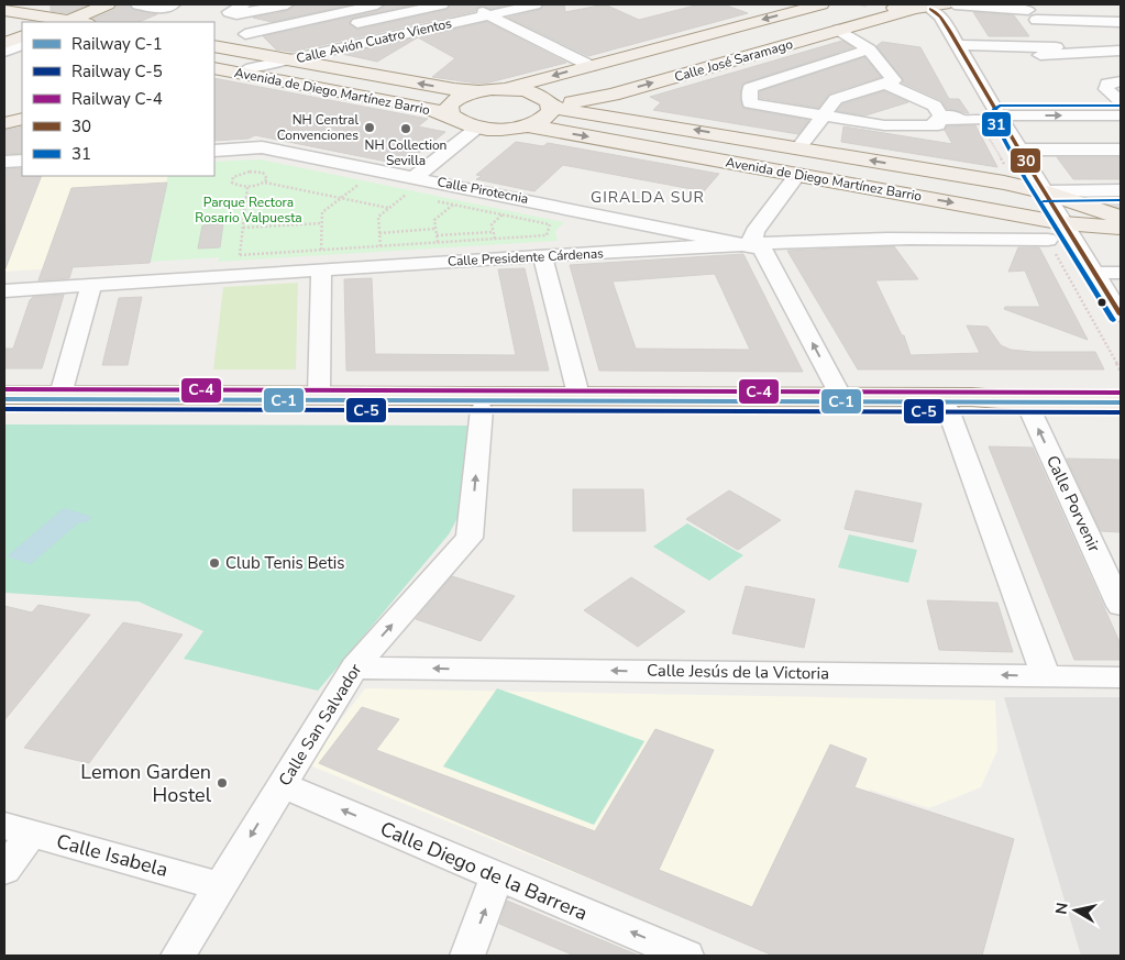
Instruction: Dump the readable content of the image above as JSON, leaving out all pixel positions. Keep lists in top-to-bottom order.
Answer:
{
  "streets": {
    "main road": ["Calle José Saramago", "Avenida de Diego Martínez Barrio"],
    "street": [
      "Calle Avión Cuatro Vientos",
      "Calle Pirotecnia",
      "Calle Presidente Cárdenas",
      "Calle Porvenir",
      "Calle Jesús de la Victoria",
      "Calle San Salvador",
      "Calle Isabela",
      "Calle Diego de la Barrera"
    ]
  },
  "crossings": [
    ["Calle Avión Cuatro Vientos", "Avenida de Diego Martínez Barrio"],
    ["Calle José Saramago", "Avenida de Diego Martínez Barrio"],
    ["Calle Pirotecnia", "Calle Presidente Cárdenas"],
    ["Calle Jesús de la Victoria", "Calle San Salvador"],
    ["Calle San Salvador", "Calle Isabela"],
    ["Calle San Salvador", "Calle Diego de la Barrera"]
  ],
  "one_way": ["Calle Jesús de la Victoria", "Calle Diego de la Barrera"],
  "districts": ["GIRALDA SUR"],
  "parks": ["Parque Rectora Rosario Valpuesta"],
  "places": [
    "NH Central Convenciones",
    "NH Collection Sevilla",
    "Club Tenis Betis",
    "Lemon Garden Hostel"
  ],
  "lines": [
    "transit line 30",
    "transit line 31",
    "rail line C-4",
    "rail line C-1",
    "rail line C-5"
  ],
  "legend": [
    "Railway C-1",
    "Railway C-5",
    "Railway C-4",
    "30",
    "31"
  ],
  "north": "left"
}
